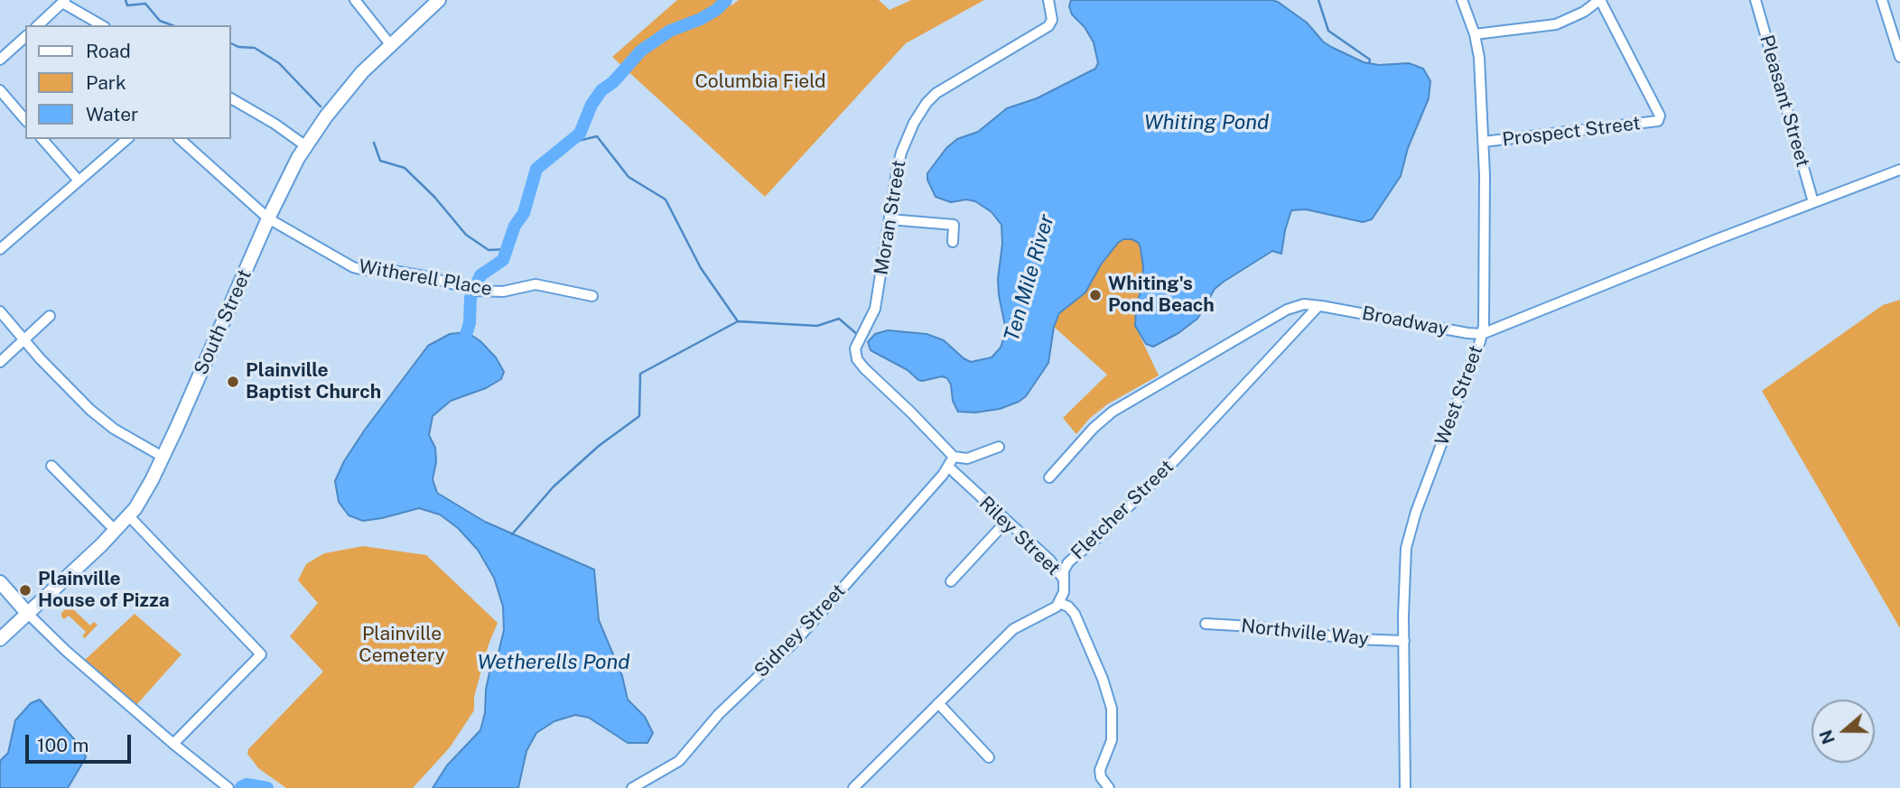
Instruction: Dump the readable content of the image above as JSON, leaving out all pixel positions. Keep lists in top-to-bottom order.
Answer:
{
  "streets": {
    "main road": ["South Street"],
    "street": [
      "Pleasant Street",
      "Prospect Street",
      "Moran Street",
      "Witherell Place",
      "Broadway",
      "West Street",
      "Fletcher Street",
      "Riley Street",
      "Sidney Street",
      "Northville Way"
    ]
  },
  "crossings": [
    ["Pleasant Street", "Broadway"],
    ["Prospect Street", "West Street"],
    ["Moran Street", "Sidney Street"],
    ["Witherell Place", "South Street"],
    ["Broadway", "West Street"],
    ["Broadway", "Fletcher Street"],
    ["West Street", "Northville Way"],
    ["Fletcher Street", "Riley Street"],
    ["Riley Street", "Sidney Street"]
  ],
  "water": ["Whiting Pond", "Ten Mile River", "Wetherells Pond"],
  "parks": ["Columbia Field", "Plainville Cemetery"],
  "places": ["Whiting's Pond Beach", "Plainville Baptist Church", "Plainville House of Pizza"],
  "legend": ["Road", "Park", "Water"],
  "scale_bar": "100 m",
  "north": "left"
}
